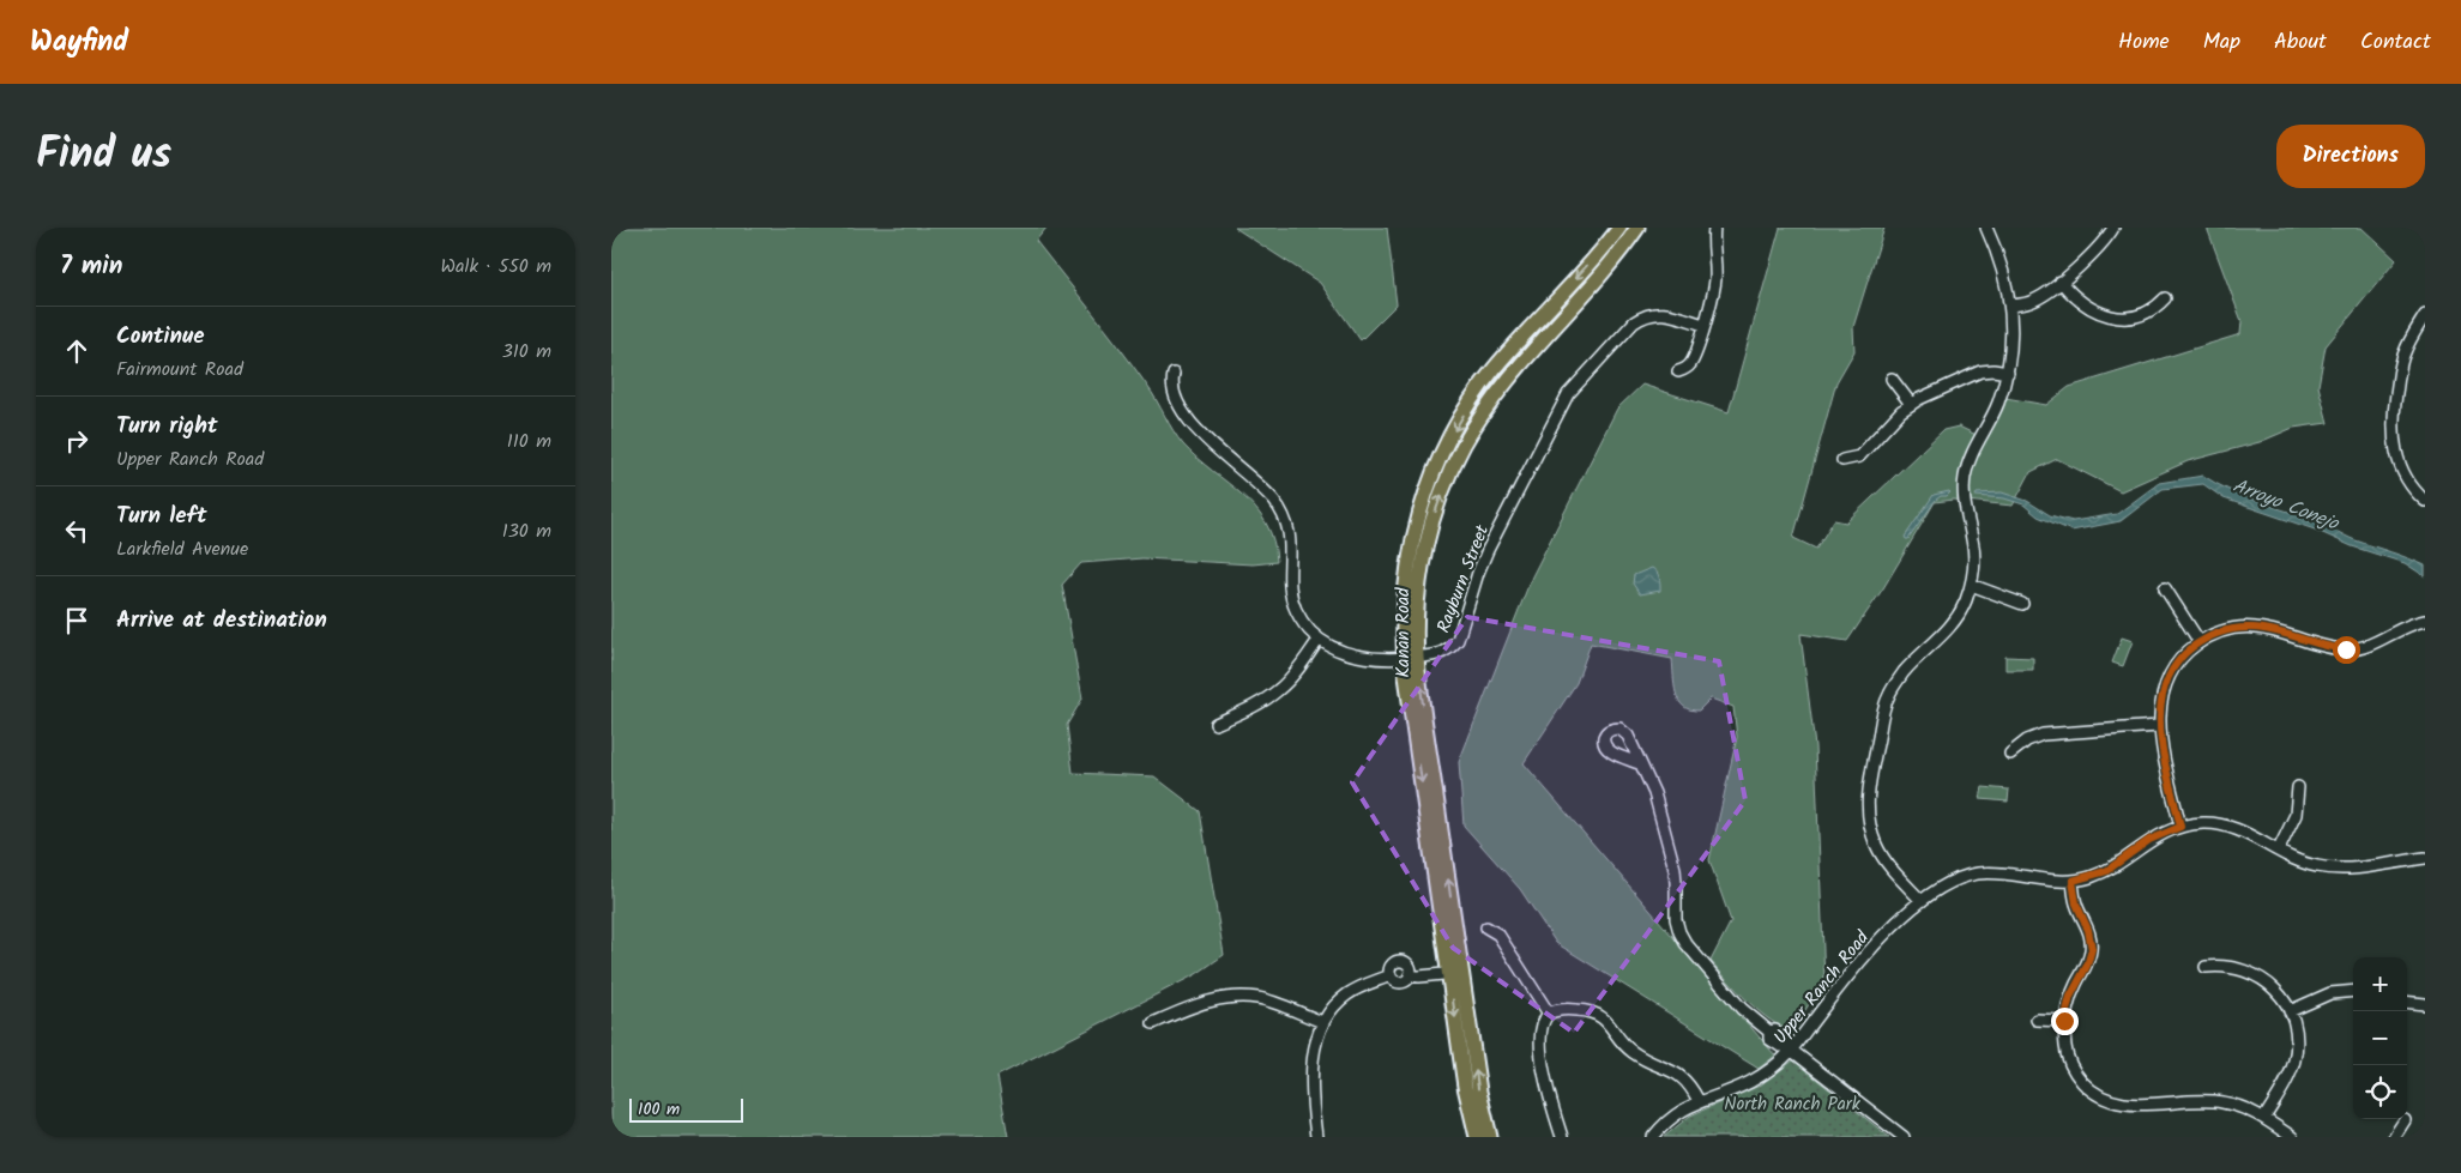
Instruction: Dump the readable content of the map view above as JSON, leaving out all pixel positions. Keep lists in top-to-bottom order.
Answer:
{
  "streets": {
    "main road": ["Kanan Road"],
    "street": ["Rayburn Street", "Upper Ranch Road"]
  },
  "crossings": [
    ["Rayburn Street", "Kanan Road"]
  ],
  "water": ["Arroyo Conejo"],
  "parks": ["North Ranch Park"],
  "scale_bar": "100 m",
  "page": {
    "header": "Wayfind",
    "nav": [
      "Home",
      "Map",
      "About",
      "Contact"
    ],
    "title": "Find us",
    "buttons": "Directions",
    "heading": ["7 min", "Walk · 550 m"],
    "list": [
      ["Continue", "Fairmount Road", "310 m"],
      ["Turn right", "Upper Ranch Road", "110 m"],
      ["Turn left", "Larkfield Avenue", "130 m"],
      "Arrive at destination"
    ],
    "map_buttons": ["+", "−"],
    "scale": "100 m"
  }
}
